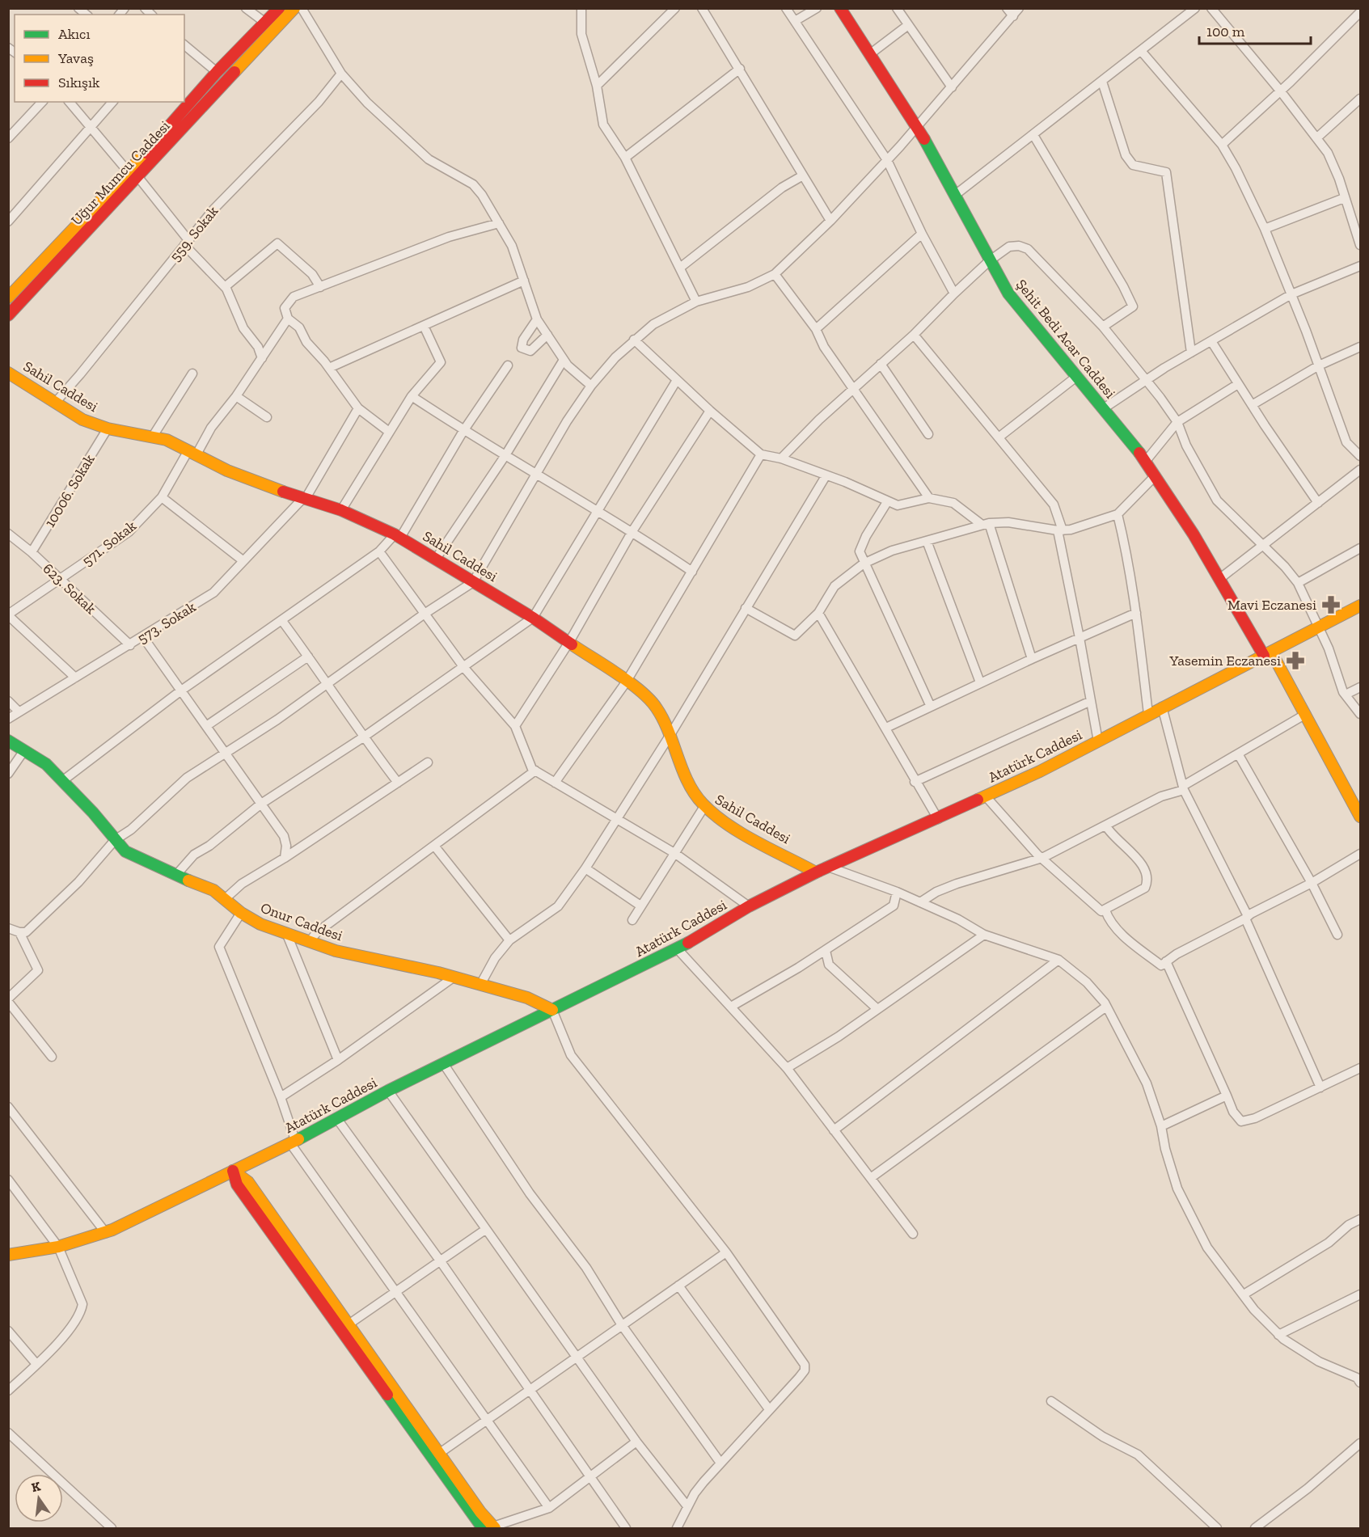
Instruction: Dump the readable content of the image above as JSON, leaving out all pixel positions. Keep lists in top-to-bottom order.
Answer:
{
  "streets": {
    "street": [
      "Uğur Mumcu Caddesi",
      "559. Sokak",
      "Şehit Bedi Acar Caddesi",
      "Sahil Caddesi",
      "10006. Sokak",
      "571. Sokak",
      "623. Sokak",
      "573. Sokak",
      "Atatürk Caddesi",
      "Onur Caddesi"
    ]
  },
  "crossings": [
    ["559. Sokak", "Sahil Caddesi"],
    ["Şehit Bedi Acar Caddesi", "Atatürk Caddesi"],
    ["Sahil Caddesi", "10006. Sokak"],
    ["Sahil Caddesi", "571. Sokak"],
    ["Sahil Caddesi", "573. Sokak"],
    ["Sahil Caddesi", "Atatürk Caddesi"],
    ["10006. Sokak", "623. Sokak"],
    ["571. Sokak", "623. Sokak"],
    ["623. Sokak", "573. Sokak"],
    ["Atatürk Caddesi", "Onur Caddesi"]
  ],
  "places": {
    "pharmacy": ["Mavi Eczanesi", "Yasemin Eczanesi"]
  },
  "legend": ["Akıcı", "Yavaş", "Sıkışık"],
  "scale_bar": "100 m",
  "north": "top"
}
